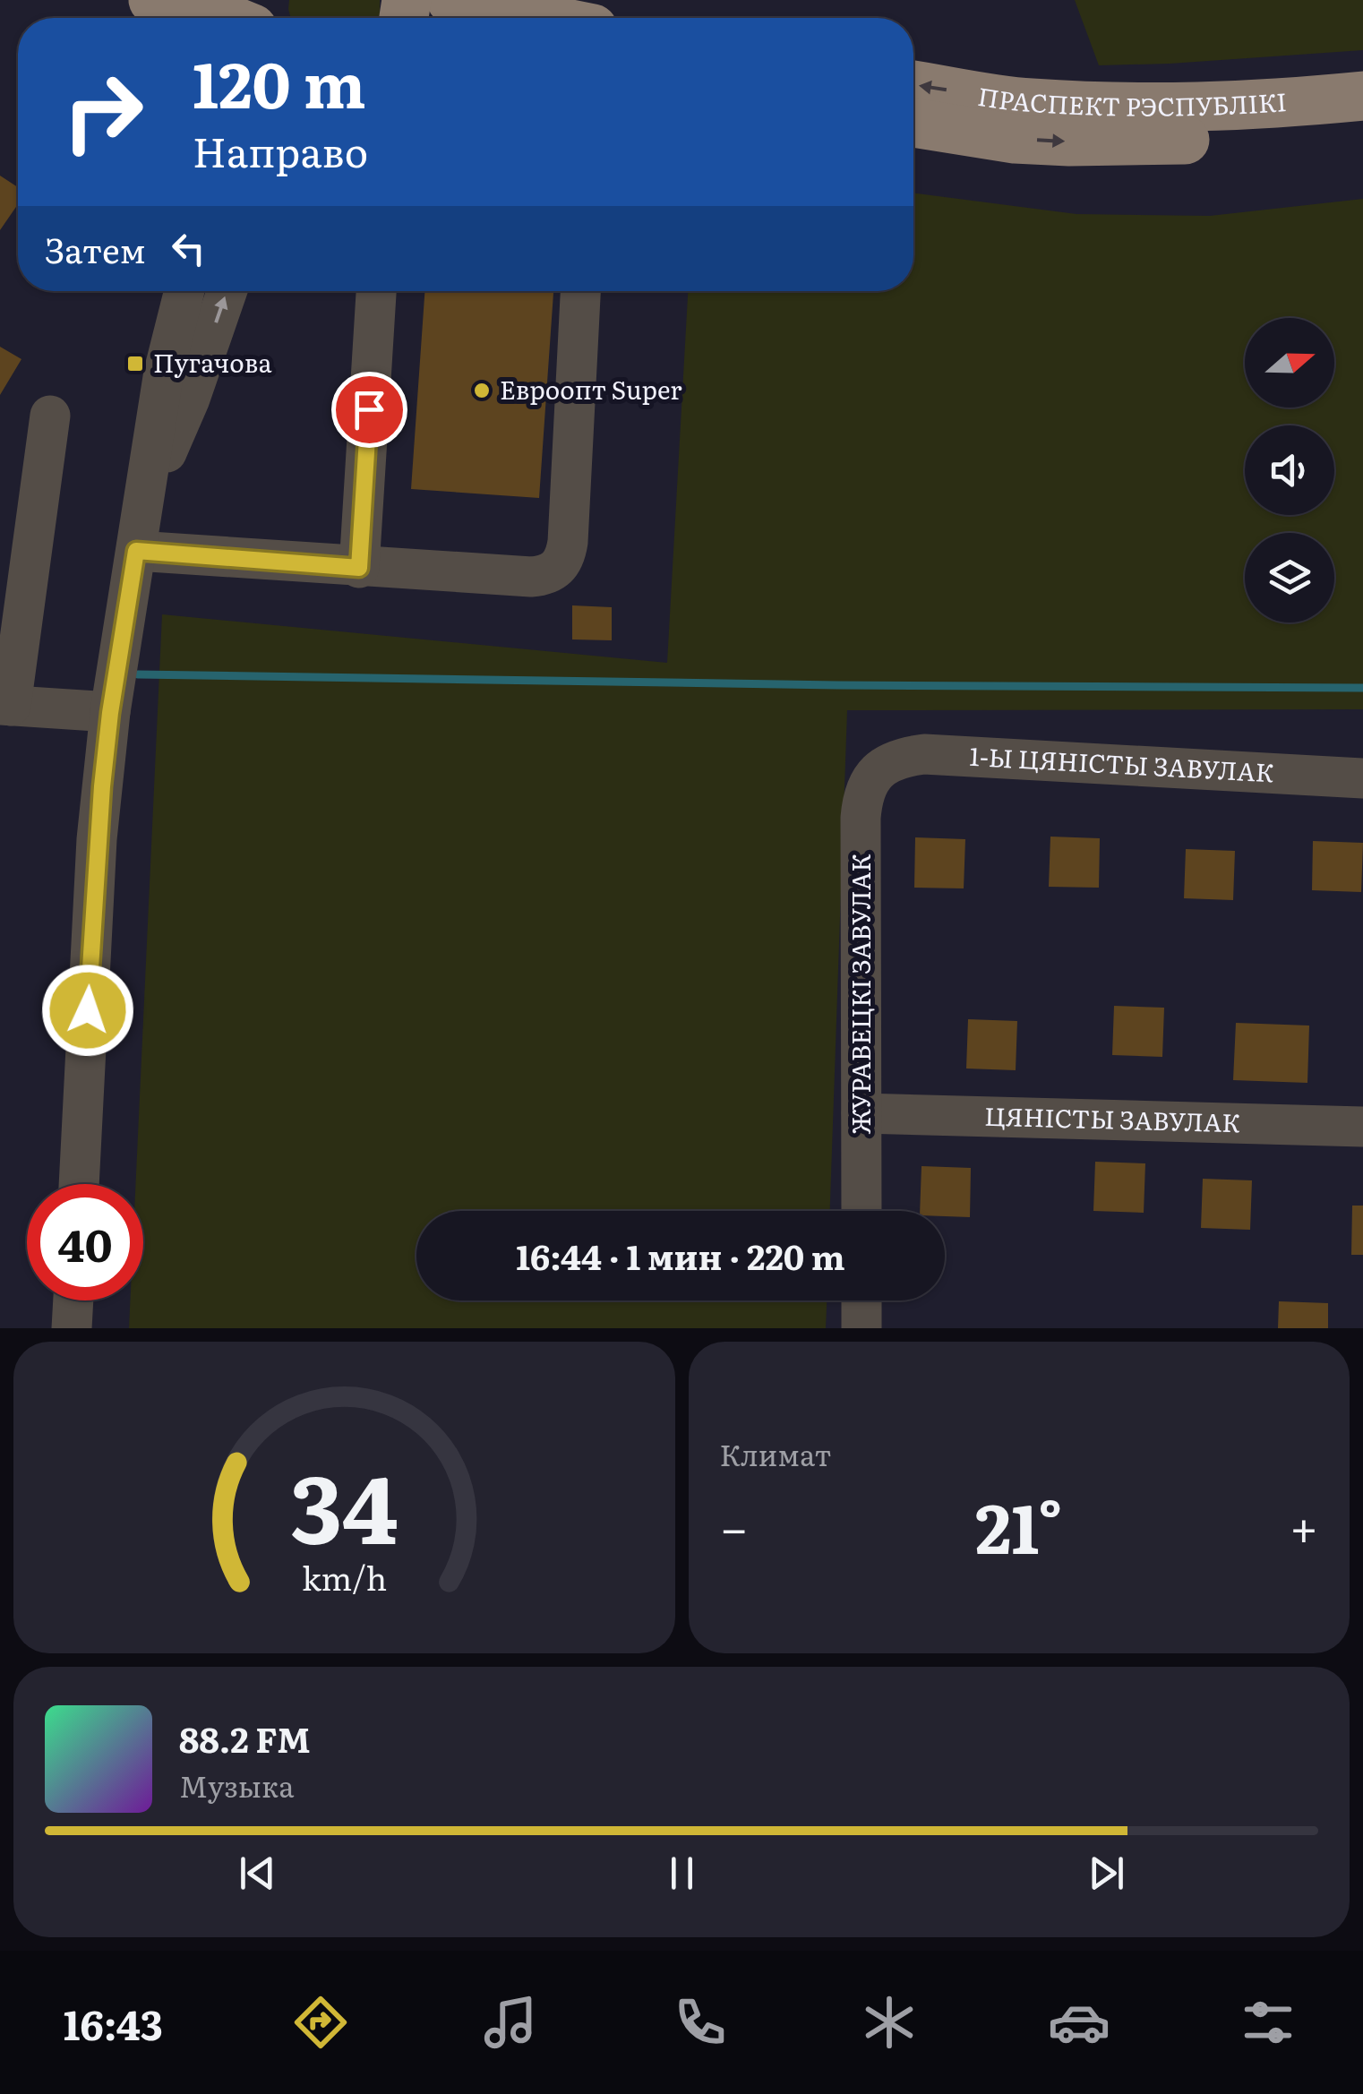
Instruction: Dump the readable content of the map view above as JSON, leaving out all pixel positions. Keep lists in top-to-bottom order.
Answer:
{
  "streets": {
    "main road": ["ПРАСПЕКТ РЭСПУБЛІКІ"],
    "street": ["1-Ы ЦЯНІСТЫ ЗАВУЛАК", "ЖУРАВЕЦКІ ЗАВУЛАК", "ЦЯНІСТЫ ЗАВУЛАК"]
  },
  "crossings": [
    ["1-Ы ЦЯНІСТЫ ЗАВУЛАК", "ЖУРАВЕЦКІ ЗАВУЛАК"],
    ["ЖУРАВЕЦКІ ЗАВУЛАК", "ЦЯНІСТЫ ЗАВУЛАК"]
  ],
  "places": {
    "transit": ["Пугачова"],
    "other": ["Евроопт Super"]
  },
  "north": "right",
  "page": {
    "turn": ["120 m", "Направо"],
    "then": "Затем",
    "limit": "40",
    "trip": "16:44 · 1 мин · 220 m",
    "tile": "Климат",
    "heat": ["−", "21°", "+"],
    "song": ["88.2 FM", "Музыка"],
    "tabs": "16:43",
    "gauge": ["34", "km/h"]
  }
}
